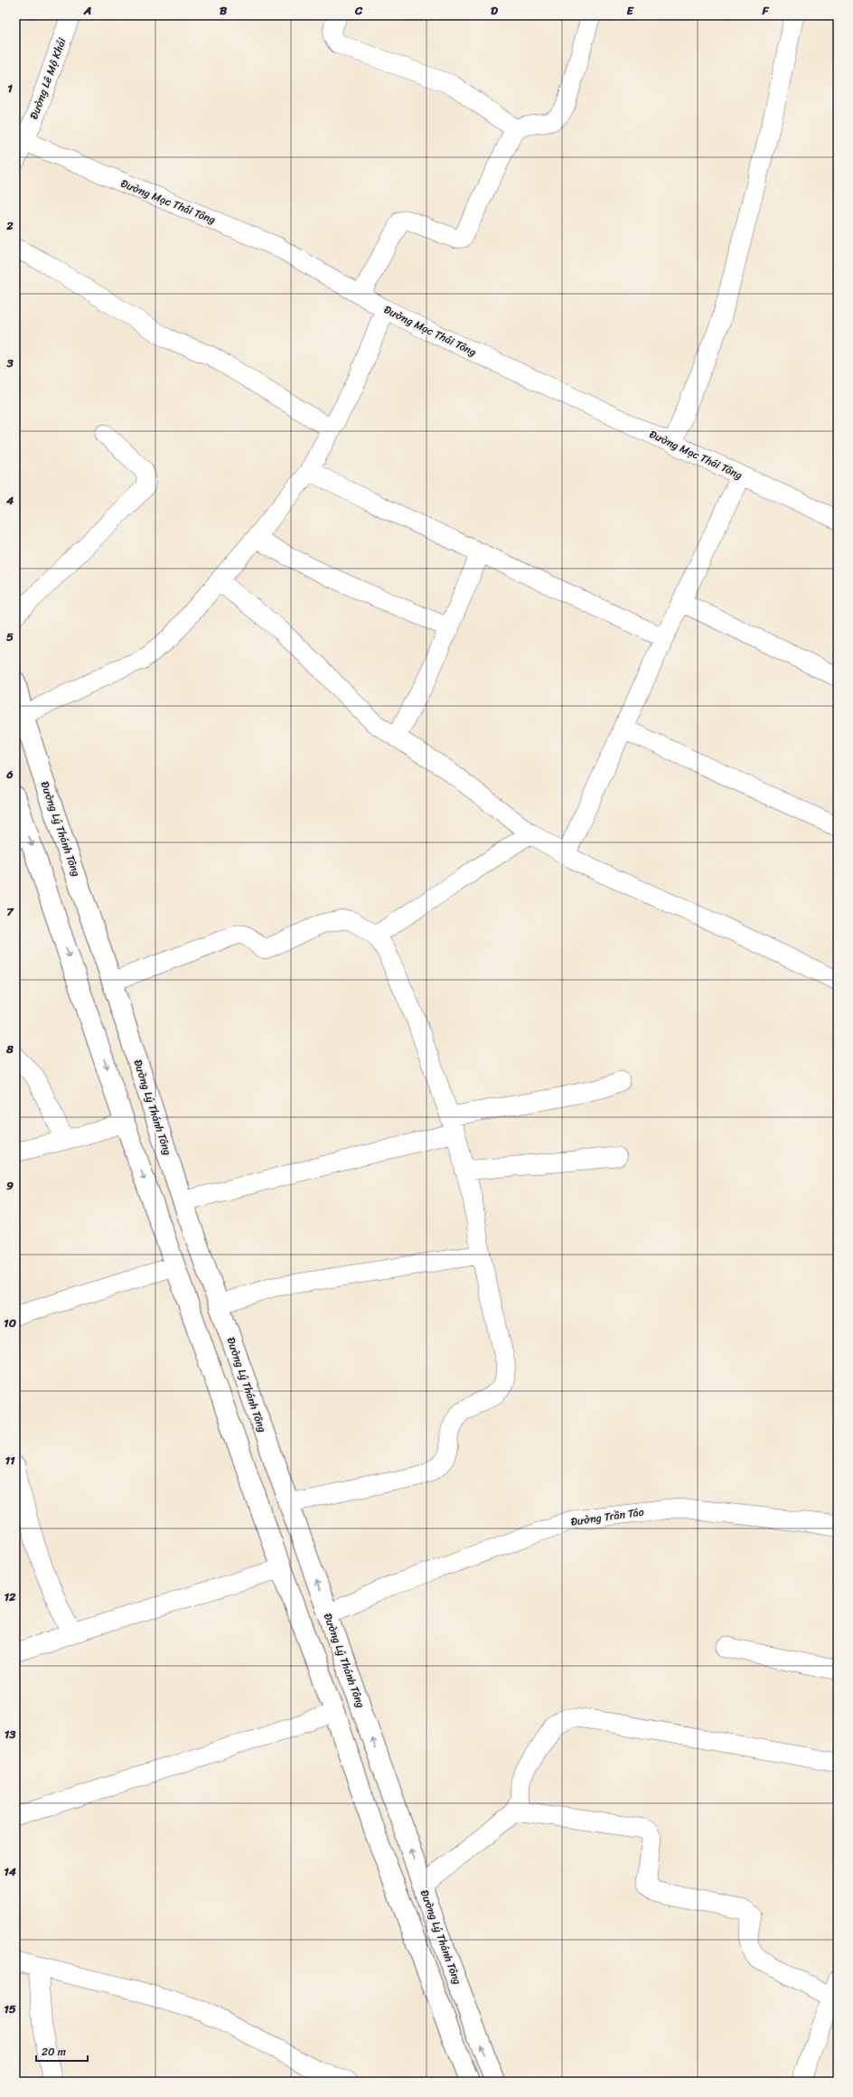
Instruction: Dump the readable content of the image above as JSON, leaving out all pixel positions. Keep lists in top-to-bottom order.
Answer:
{
  "streets": {
    "main road": ["Đường Lý Thánh Tông"],
    "street": ["Đường Lê Mộ Khải", "Đường Mạc Thái Tông", "Đường Trần Táo"]
  },
  "crossings": [
    ["Đường Lê Mộ Khải", "Đường Mạc Thái Tông"],
    ["Đường Lý Thánh Tông", "Đường Trần Táo"]
  ],
  "scale_bar": "20 m",
  "grid": {
    "columns": [
      "A",
      "B",
      "C",
      "D",
      "E",
      "F"
    ],
    "rows": [
      "1",
      "2",
      "3",
      "4",
      "5",
      "6",
      "7",
      "8",
      "9",
      "10",
      "11",
      "12",
      "13",
      "14",
      "15"
    ]
  }
}
